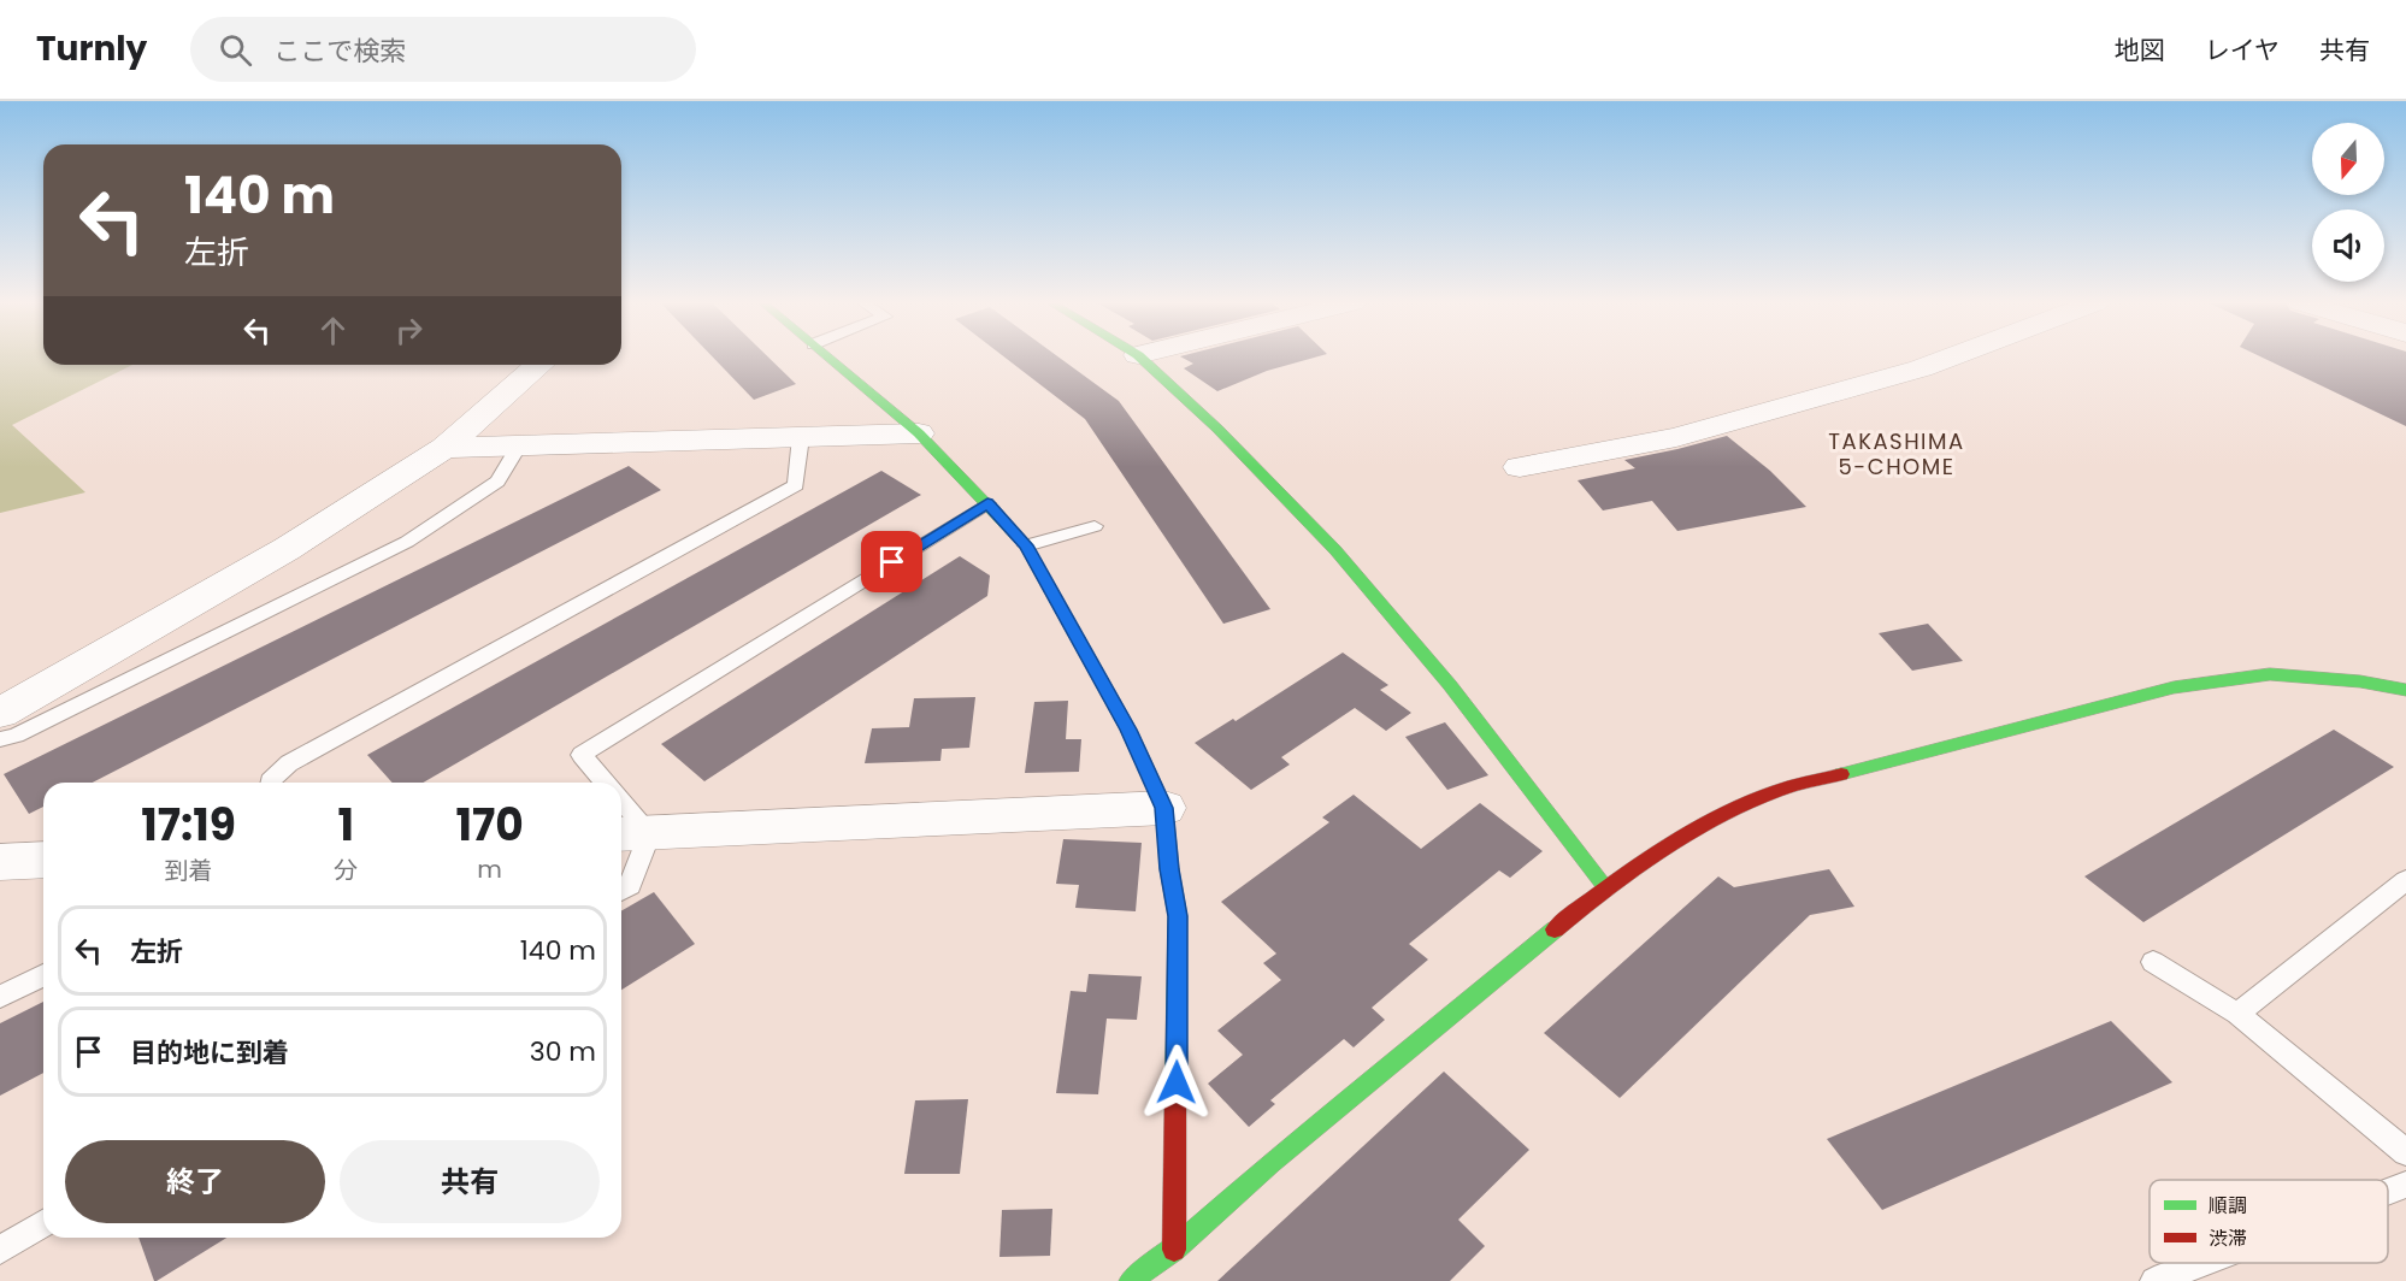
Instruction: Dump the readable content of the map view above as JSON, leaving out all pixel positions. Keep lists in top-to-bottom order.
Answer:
{
  "districts": ["TAKASHIMA 5-CHOME"],
  "legend": ["順調", "渋滞"],
  "north": "bottom",
  "page": {
    "header": "Turnly",
    "search": "ここで検索",
    "nav": ["地図", "レイヤ", "共有"],
    "turn": ["140 m", "左折"],
    "eta": [
      "17:19",
      "到着",
      "1",
      "分",
      "170",
      "m"
    ],
    "list": [
      {
        "name": "左折",
        "value": "140 m"
      },
      {
        "name": "目的地に到着",
        "value": "30 m"
      }
    ],
    "buttons": ["終了", "共有"]
  }
}
